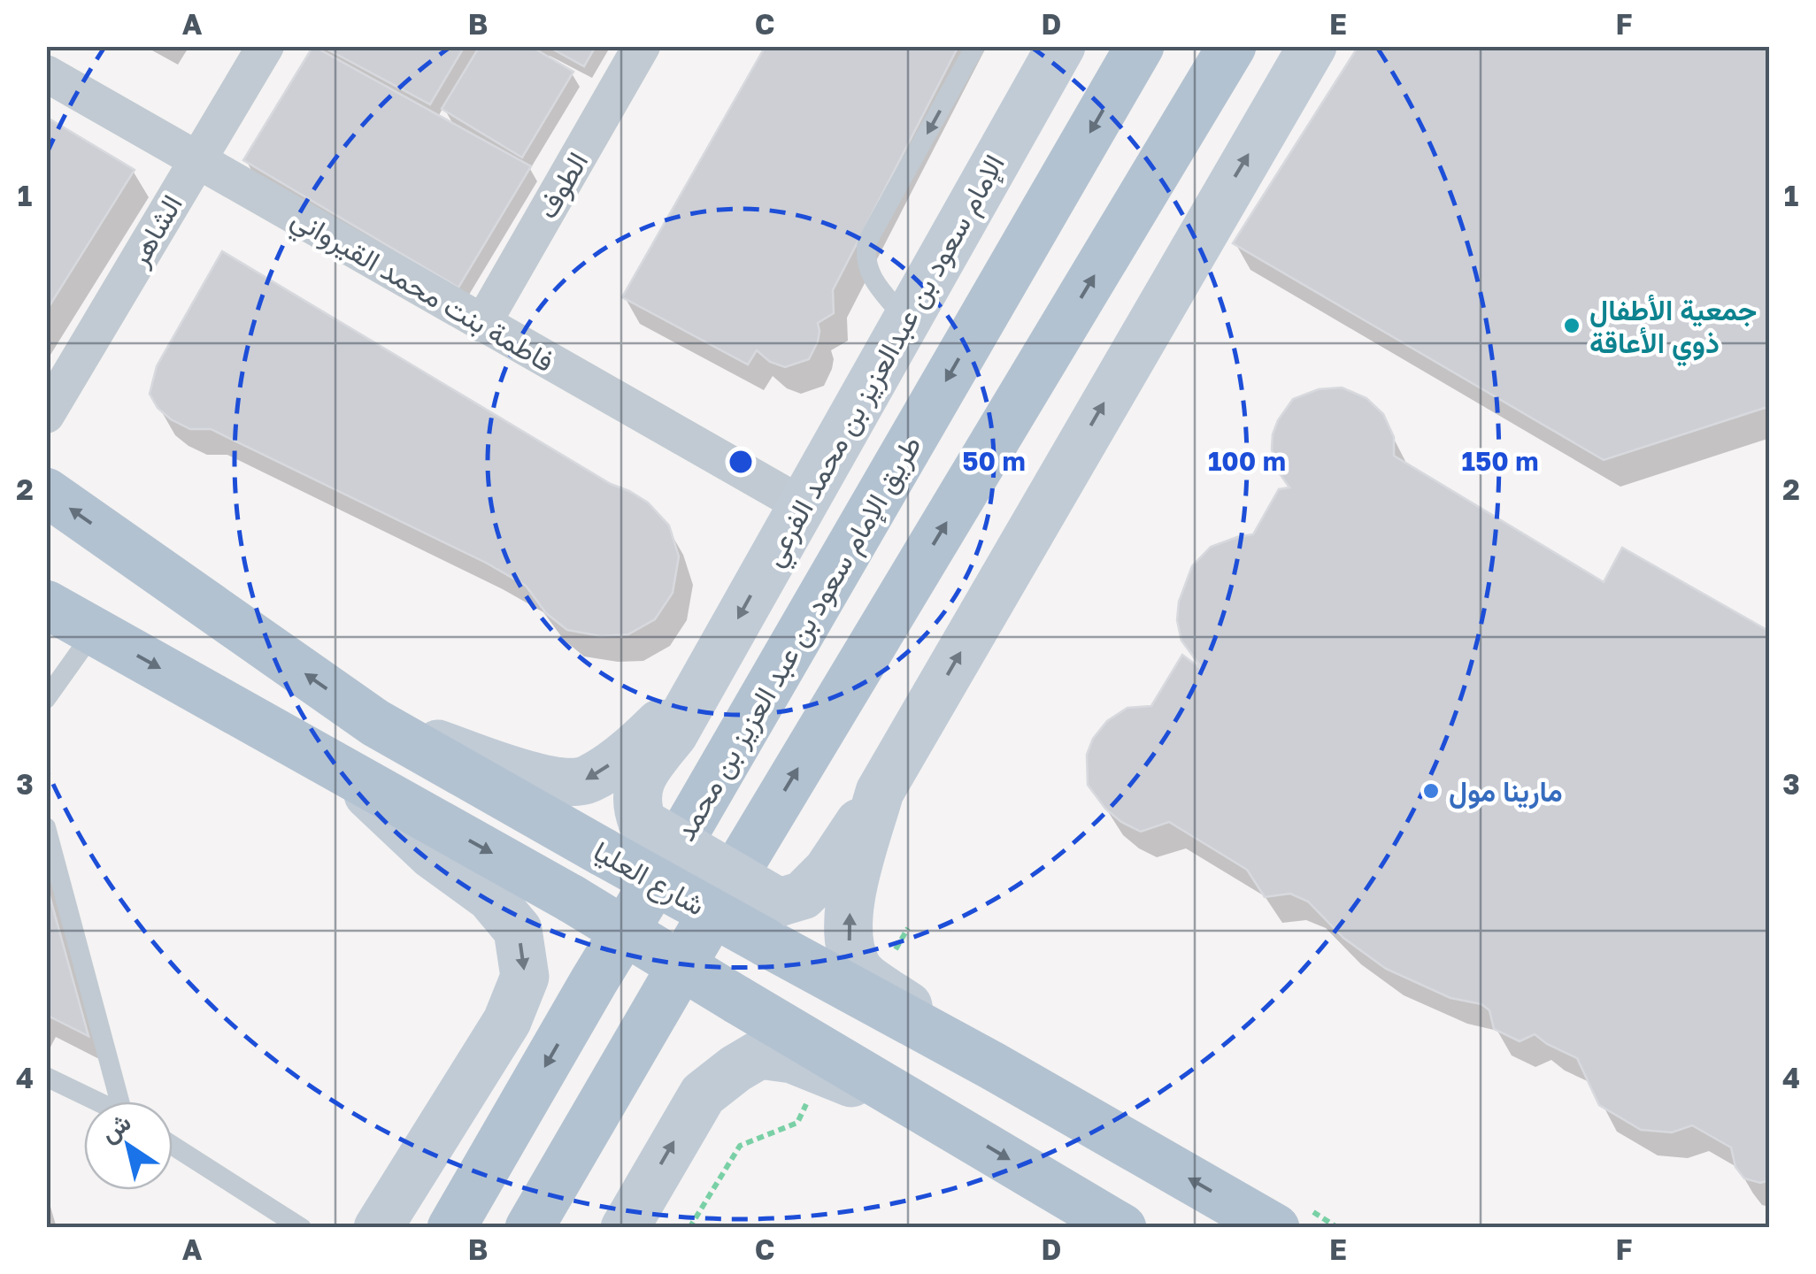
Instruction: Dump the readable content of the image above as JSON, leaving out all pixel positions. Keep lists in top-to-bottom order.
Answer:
{
  "streets": {
    "main road": ["طريق الإمام سعود بن عبد العزيز بن محمد", "شارع العليا"],
    "street": [
      "الطوف",
      "الشاهر",
      "فاطمة بنت محمد القيرواني",
      "الإمام سعود بن عبدالعزيز بن محمد الفرعي"
    ]
  },
  "crossings": [
    ["الطوف", "فاطمة بنت محمد القيرواني"],
    ["الشاهر", "فاطمة بنت محمد القيرواني"],
    ["فاطمة بنت محمد القيرواني", "الإمام سعود بن عبدالعزيز بن محمد الفرعي"]
  ],
  "places": ["جمعية الأطفال ذوي الأعاقة", "مارينا مول"],
  "north": "top left",
  "grid": {
    "columns": [
      "A",
      "B",
      "C",
      "D",
      "E",
      "F"
    ],
    "rows": [
      "1",
      "2",
      "3",
      "4"
    ]
  },
  "rings": ["50 m", "100 m", "150 m"]
}
